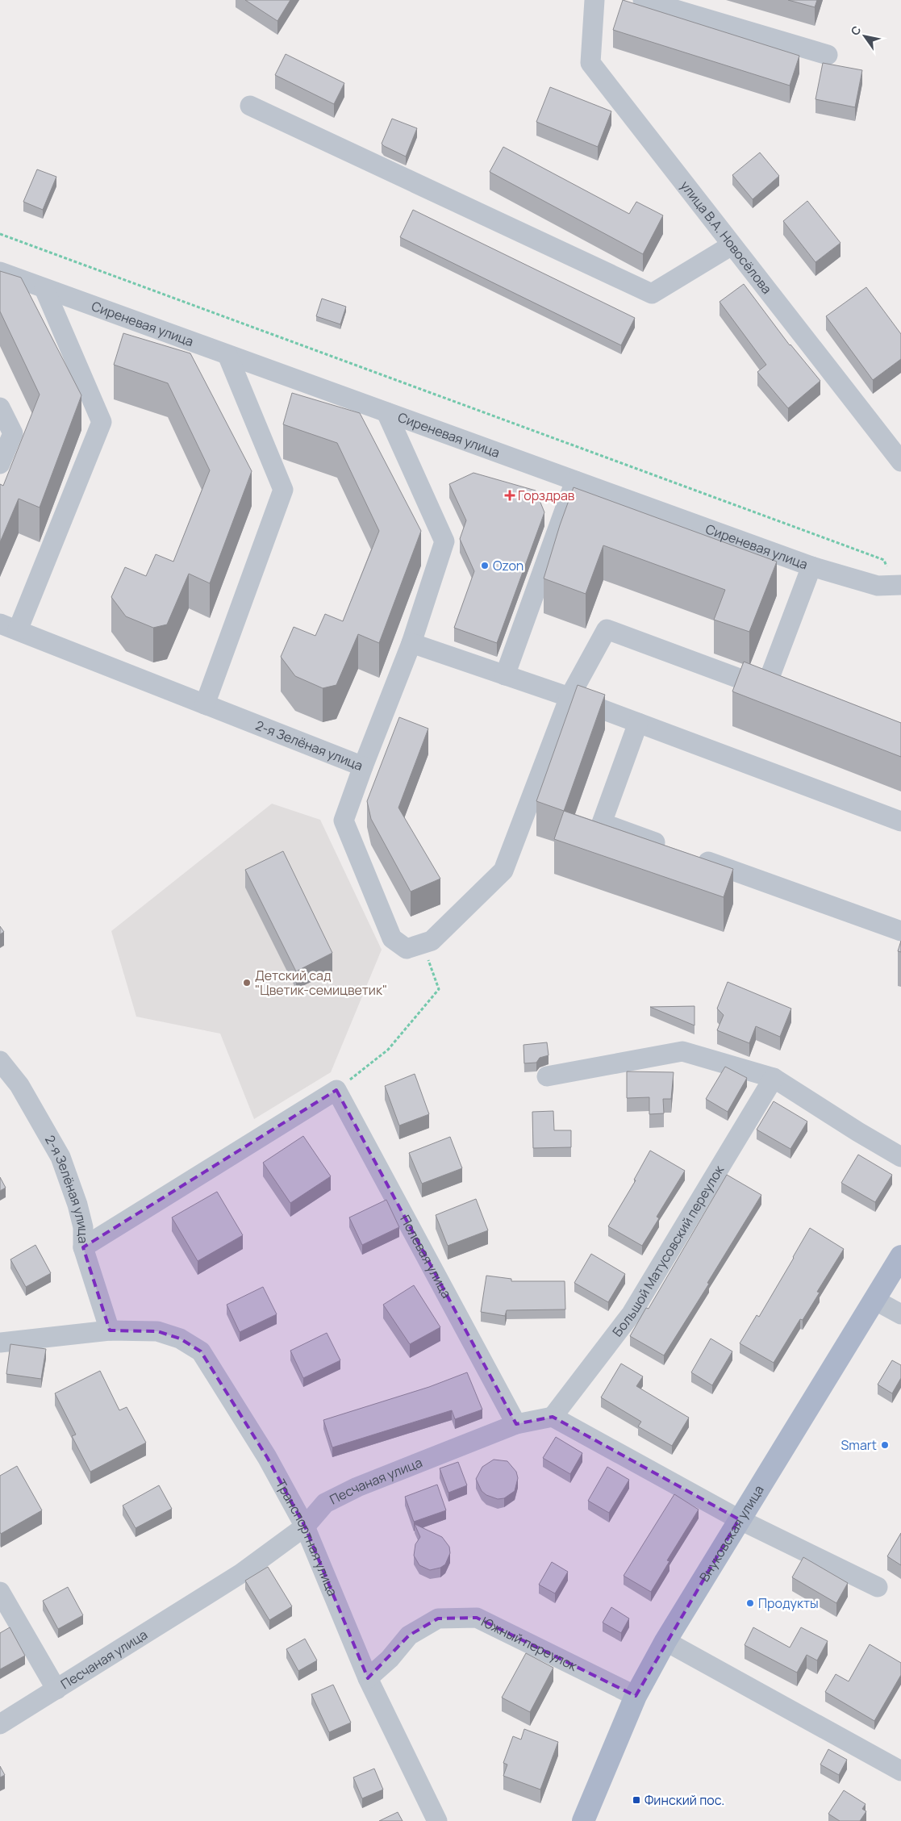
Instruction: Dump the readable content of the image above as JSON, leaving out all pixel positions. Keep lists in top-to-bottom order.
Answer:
{
  "streets": {
    "main road": ["Внуковская улица"],
    "street": [
      "улица В.А. Новосёлова",
      "Сиреневая улица",
      "2-я Зелёная улица",
      "Большой Матусовский переулок",
      "Полевая улица",
      "Песчаная улица",
      "Транспортная улица",
      "Южный переулок"
    ]
  },
  "crossings": [
    ["Сиреневая улица", "2-я Зелёная улица"],
    ["2-я Зелёная улица", "Транспортная улица"],
    ["Большой Матусовский переулок", "Песчаная улица"],
    ["Полевая улица", "Песчаная улица"],
    ["Песчаная улица", "Транспортная улица"],
    ["Внуковская улица", "Южный переулок"],
    ["Транспортная улица", "Южный переулок"]
  ],
  "places": {
    "health": ["Горздрав"],
    "other": [
      "Ozon",
      "Детский сад \"Цветик-семицветик\"",
      "Smart",
      "Продукты"
    ],
    "transit": ["Финский пос."]
  },
  "north": "top left"
}
